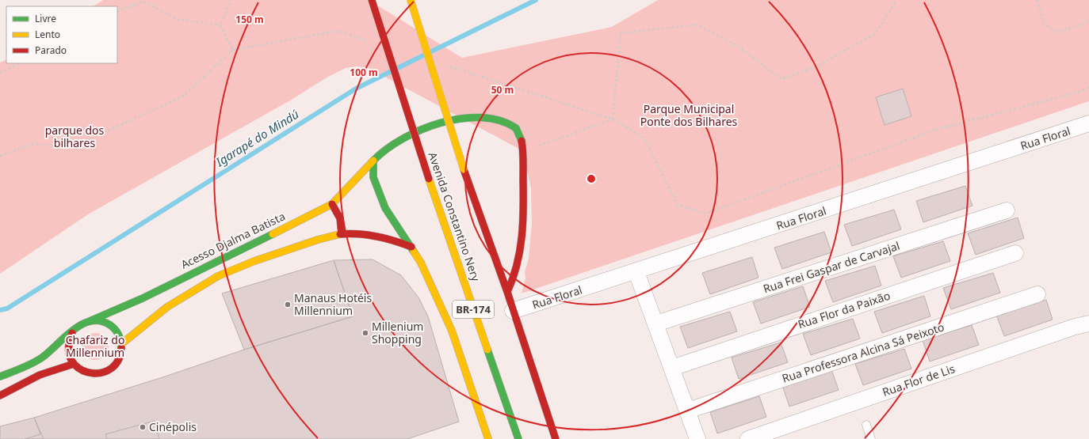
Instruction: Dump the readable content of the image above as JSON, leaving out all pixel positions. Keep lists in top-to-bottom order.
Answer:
{
  "streets": {
    "main road": ["Avenida Constantino Nery", "Acesso Djalma Batista", "BR-174"],
    "street": [
      "Rua Floral",
      "Rua Frei Gaspar de Carvajal",
      "Rua Flor da Paixão",
      "Rua Professora Alcina Sá Peixoto",
      "Rua Flor de Lis"
    ]
  },
  "crossings": [
    ["Rua Floral", "BR-174"],
    ["Acesso Djalma Batista", "BR-174"]
  ],
  "water": ["Igarapé do Mindú"],
  "parks": ["Parque Municipal Ponte dos Bilhares", "parque dos bilhares", "Chafariz do Millennium"],
  "places": ["Manaus Hotéis Millennium", "Millenium Shopping", "Cinépolis"],
  "legend": ["Livre", "Lento", "Parado"],
  "rings": ["150 m", "100 m", "50 m"]
}
